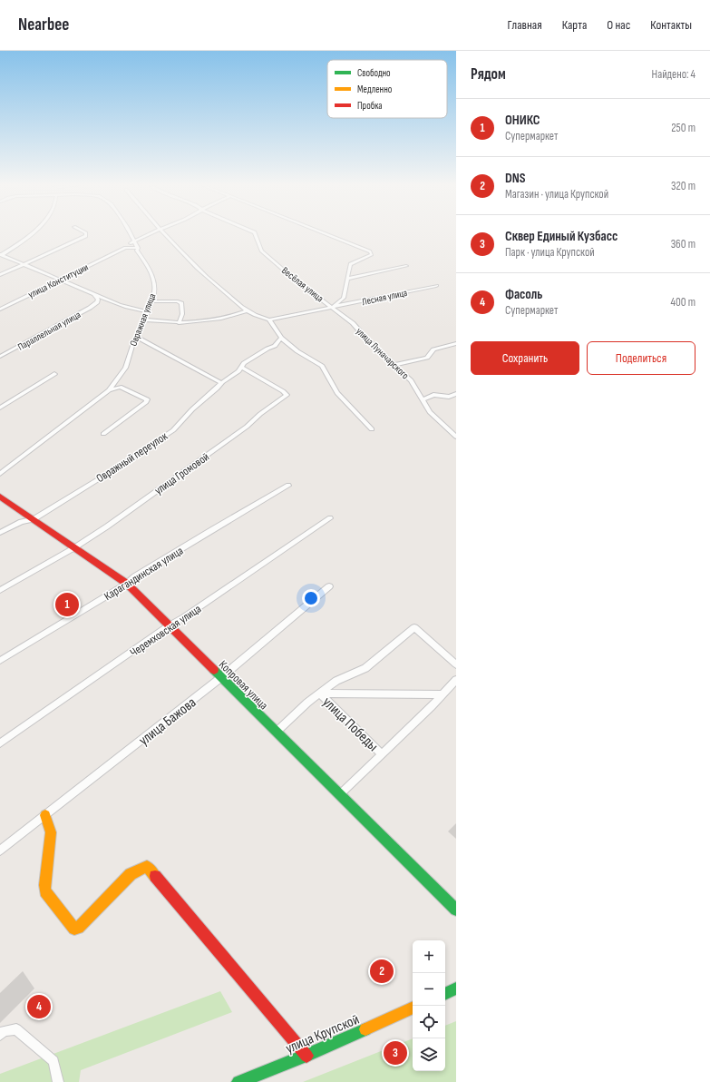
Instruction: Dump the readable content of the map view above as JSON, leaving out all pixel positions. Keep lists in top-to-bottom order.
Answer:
{
  "streets": {
    "street": [
      "улица Конституции",
      "Весёлая улица",
      "Лесная улица",
      "Овражная улица",
      "Параллельная улица",
      "улица Луначарского",
      "Овражный переулок",
      "улица Громовой",
      "Карагандинская улица",
      "Черемховская улица",
      "Копровая улица",
      "улица Бажова",
      "улица Победы",
      "улица Крупской"
    ]
  },
  "crossings": [
    ["улица Конституции", "Овражная улица"],
    ["Весёлая улица", "Лесная улица"],
    ["Весёлая улица", "улица Луначарского"],
    ["Лесная улица", "улица Луначарского"],
    ["Овражный переулок", "улица Громовой"],
    ["Овражный переулок", "Копровая улица"],
    ["улица Громовой", "Копровая улица"],
    ["Карагандинская улица", "Копровая улица"],
    ["Черемховская улица", "Копровая улица"],
    ["Копровая улица", "улица Бажова"],
    ["Копровая улица", "улица Победы"]
  ],
  "legend": ["Свободно", "Медленно", "Пробка"],
  "page": {
    "header": "Nearbee",
    "nav": [
      "Главная",
      "Карта",
      "О нас",
      "Контакты"
    ],
    "heading": ["Рядом", "Найдено: 4"],
    "list": [
      {
        "mark": "1",
        "name": "ОНИКС",
        "note": "Супермаркет",
        "value": "250 m"
      },
      {
        "mark": "2",
        "name": "DNS",
        "note": "Магазин · улица Крупской",
        "value": "320 m"
      },
      {
        "mark": "3",
        "name": "Сквер Единый Кузбасс",
        "note": "Парк · улица Крупской",
        "value": "360 m"
      },
      {
        "mark": "4",
        "name": "Фасоль",
        "note": "Супермаркет",
        "value": "400 m"
      }
    ],
    "buttons": ["Сохранить", "Поделиться"],
    "pins": [
      "1",
      "2",
      "4",
      "3"
    ],
    "map_buttons": ["+", "−"]
  }
}
